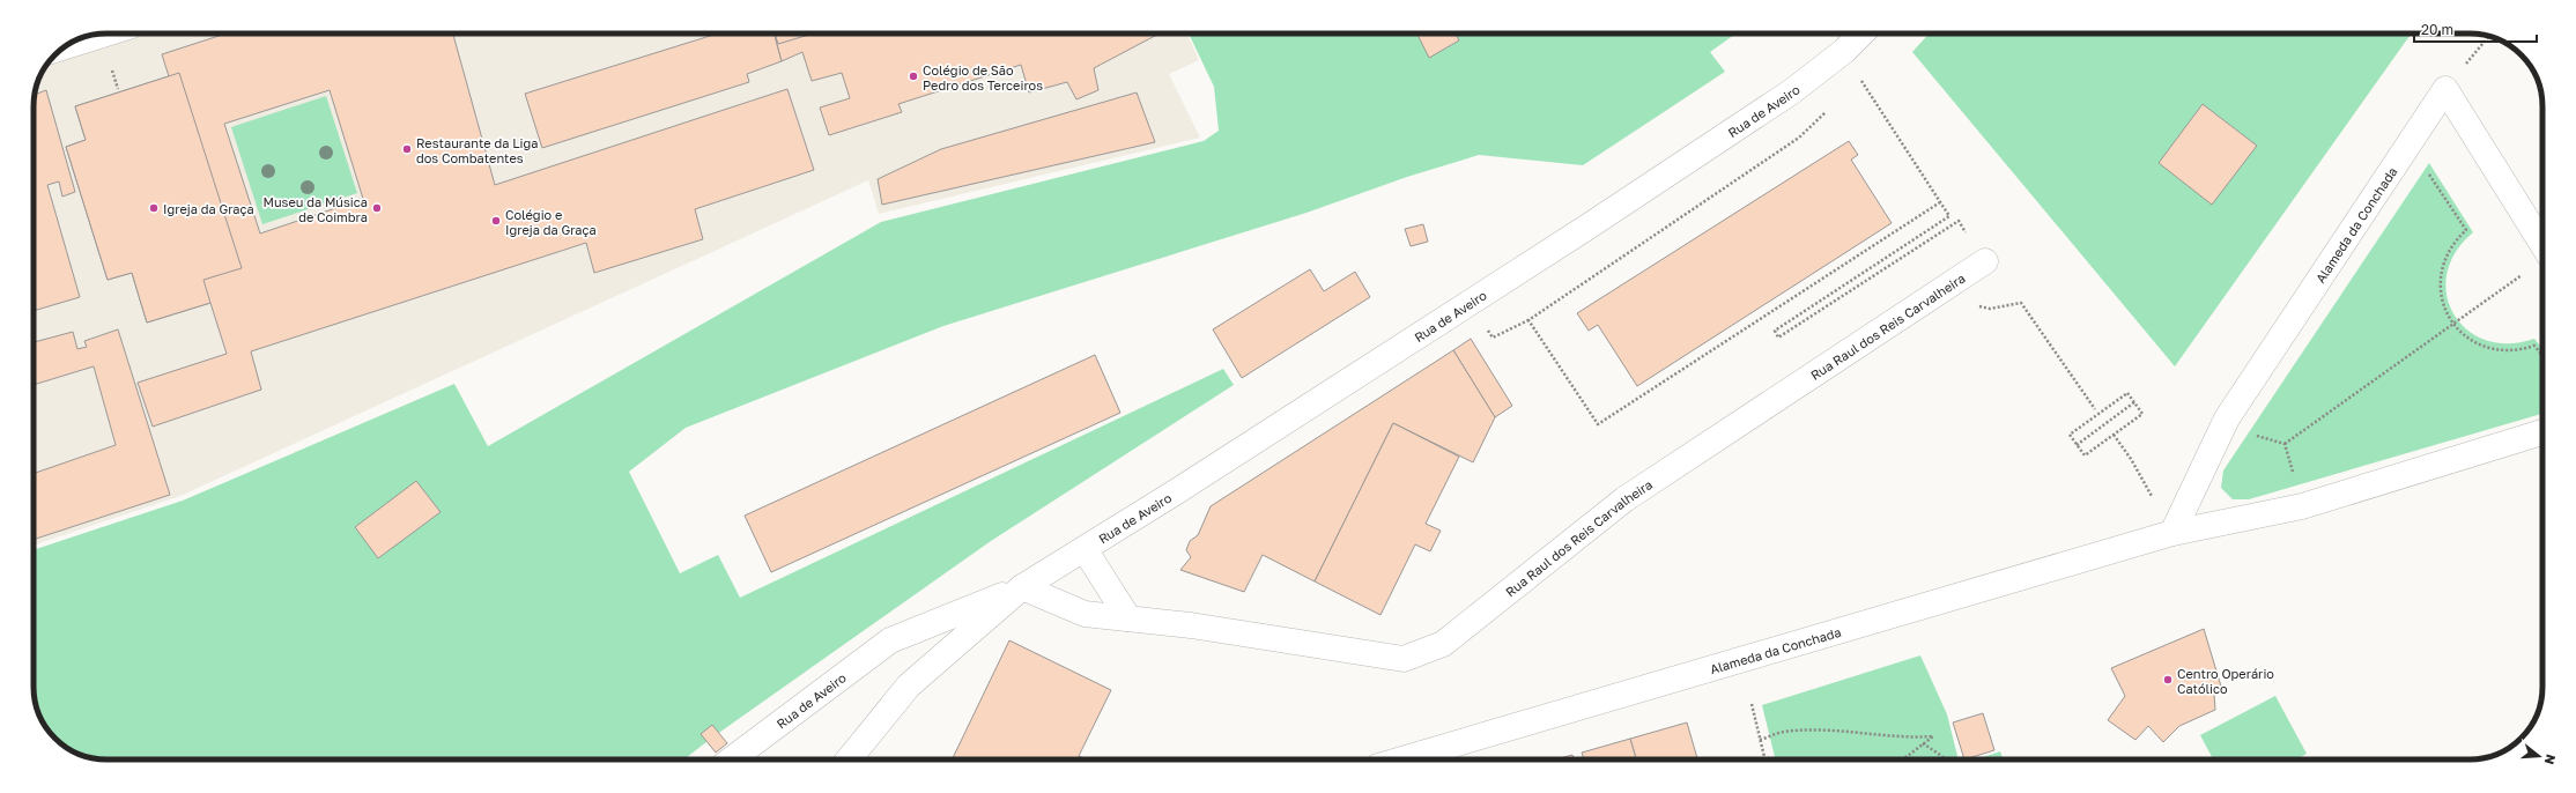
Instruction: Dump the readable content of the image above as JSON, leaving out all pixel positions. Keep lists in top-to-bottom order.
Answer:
{
  "streets": {
    "street": ["Rua de Aveiro", "Alameda da Conchada", "Rua Raul dos Reis Carvalheira"]
  },
  "crossings": [
    ["Rua de Aveiro", "Rua Raul dos Reis Carvalheira"]
  ],
  "places": [
    "Colégio de São Pedro dos Terceiros",
    "Restaurante da Liga dos Combatentes",
    "Igreja da Graça",
    "Museu da Música de Coimbra",
    "Colégio e Igreja da Graça",
    "Centro Operário Católico"
  ],
  "scale_bar": "20 m",
  "north": "right"
}
